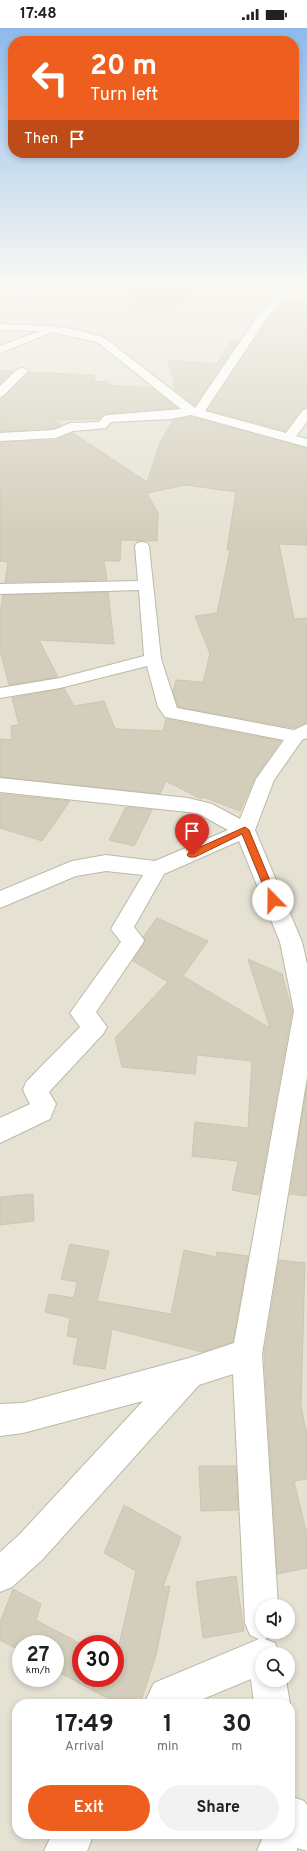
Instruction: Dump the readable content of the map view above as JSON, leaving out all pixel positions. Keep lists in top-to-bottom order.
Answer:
{
  "page": {
    "status": "17:48",
    "turn": ["20 m", "Turn left"],
    "then": "Then",
    "speed": "27 km/h",
    "limit": "30",
    "eta": [
      "17:49",
      "Arrival",
      "1",
      "min",
      "30",
      "m"
    ],
    "buttons": ["Exit", "Share"]
  }
}
